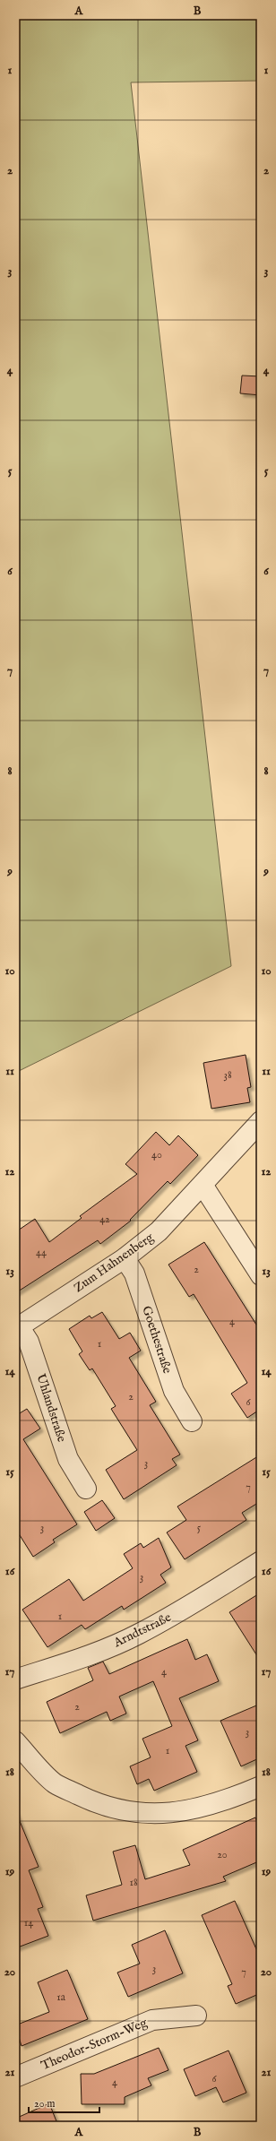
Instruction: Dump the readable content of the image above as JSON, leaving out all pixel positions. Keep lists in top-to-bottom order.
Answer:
{
  "streets": {
    "street": [
      "Zum Hahnenberg",
      "Goethestraße",
      "Uhlandstraße",
      "Arndtstraße",
      "Theodor-Storm-Weg"
    ]
  },
  "crossings": [
    ["Zum Hahnenberg", "Goethestraße"],
    ["Zum Hahnenberg", "Uhlandstraße"]
  ],
  "house_numbers": [
    "38",
    "40",
    "42",
    "44",
    "2",
    "4",
    "1",
    "2",
    "6",
    "3",
    "7",
    "3",
    "5",
    "3",
    "1",
    "4",
    "2",
    "3",
    "1",
    "20",
    "18",
    "14",
    "3",
    "7",
    "1a",
    "6",
    "4"
  ],
  "scale_bar": "20 m",
  "grid": {
    "columns": ["A", "B"],
    "rows": [
      "1",
      "2",
      "3",
      "4",
      "5",
      "6",
      "7",
      "8",
      "9",
      "10",
      "11",
      "12",
      "13",
      "14",
      "15",
      "16",
      "17",
      "18",
      "19",
      "20",
      "21"
    ]
  }
}
